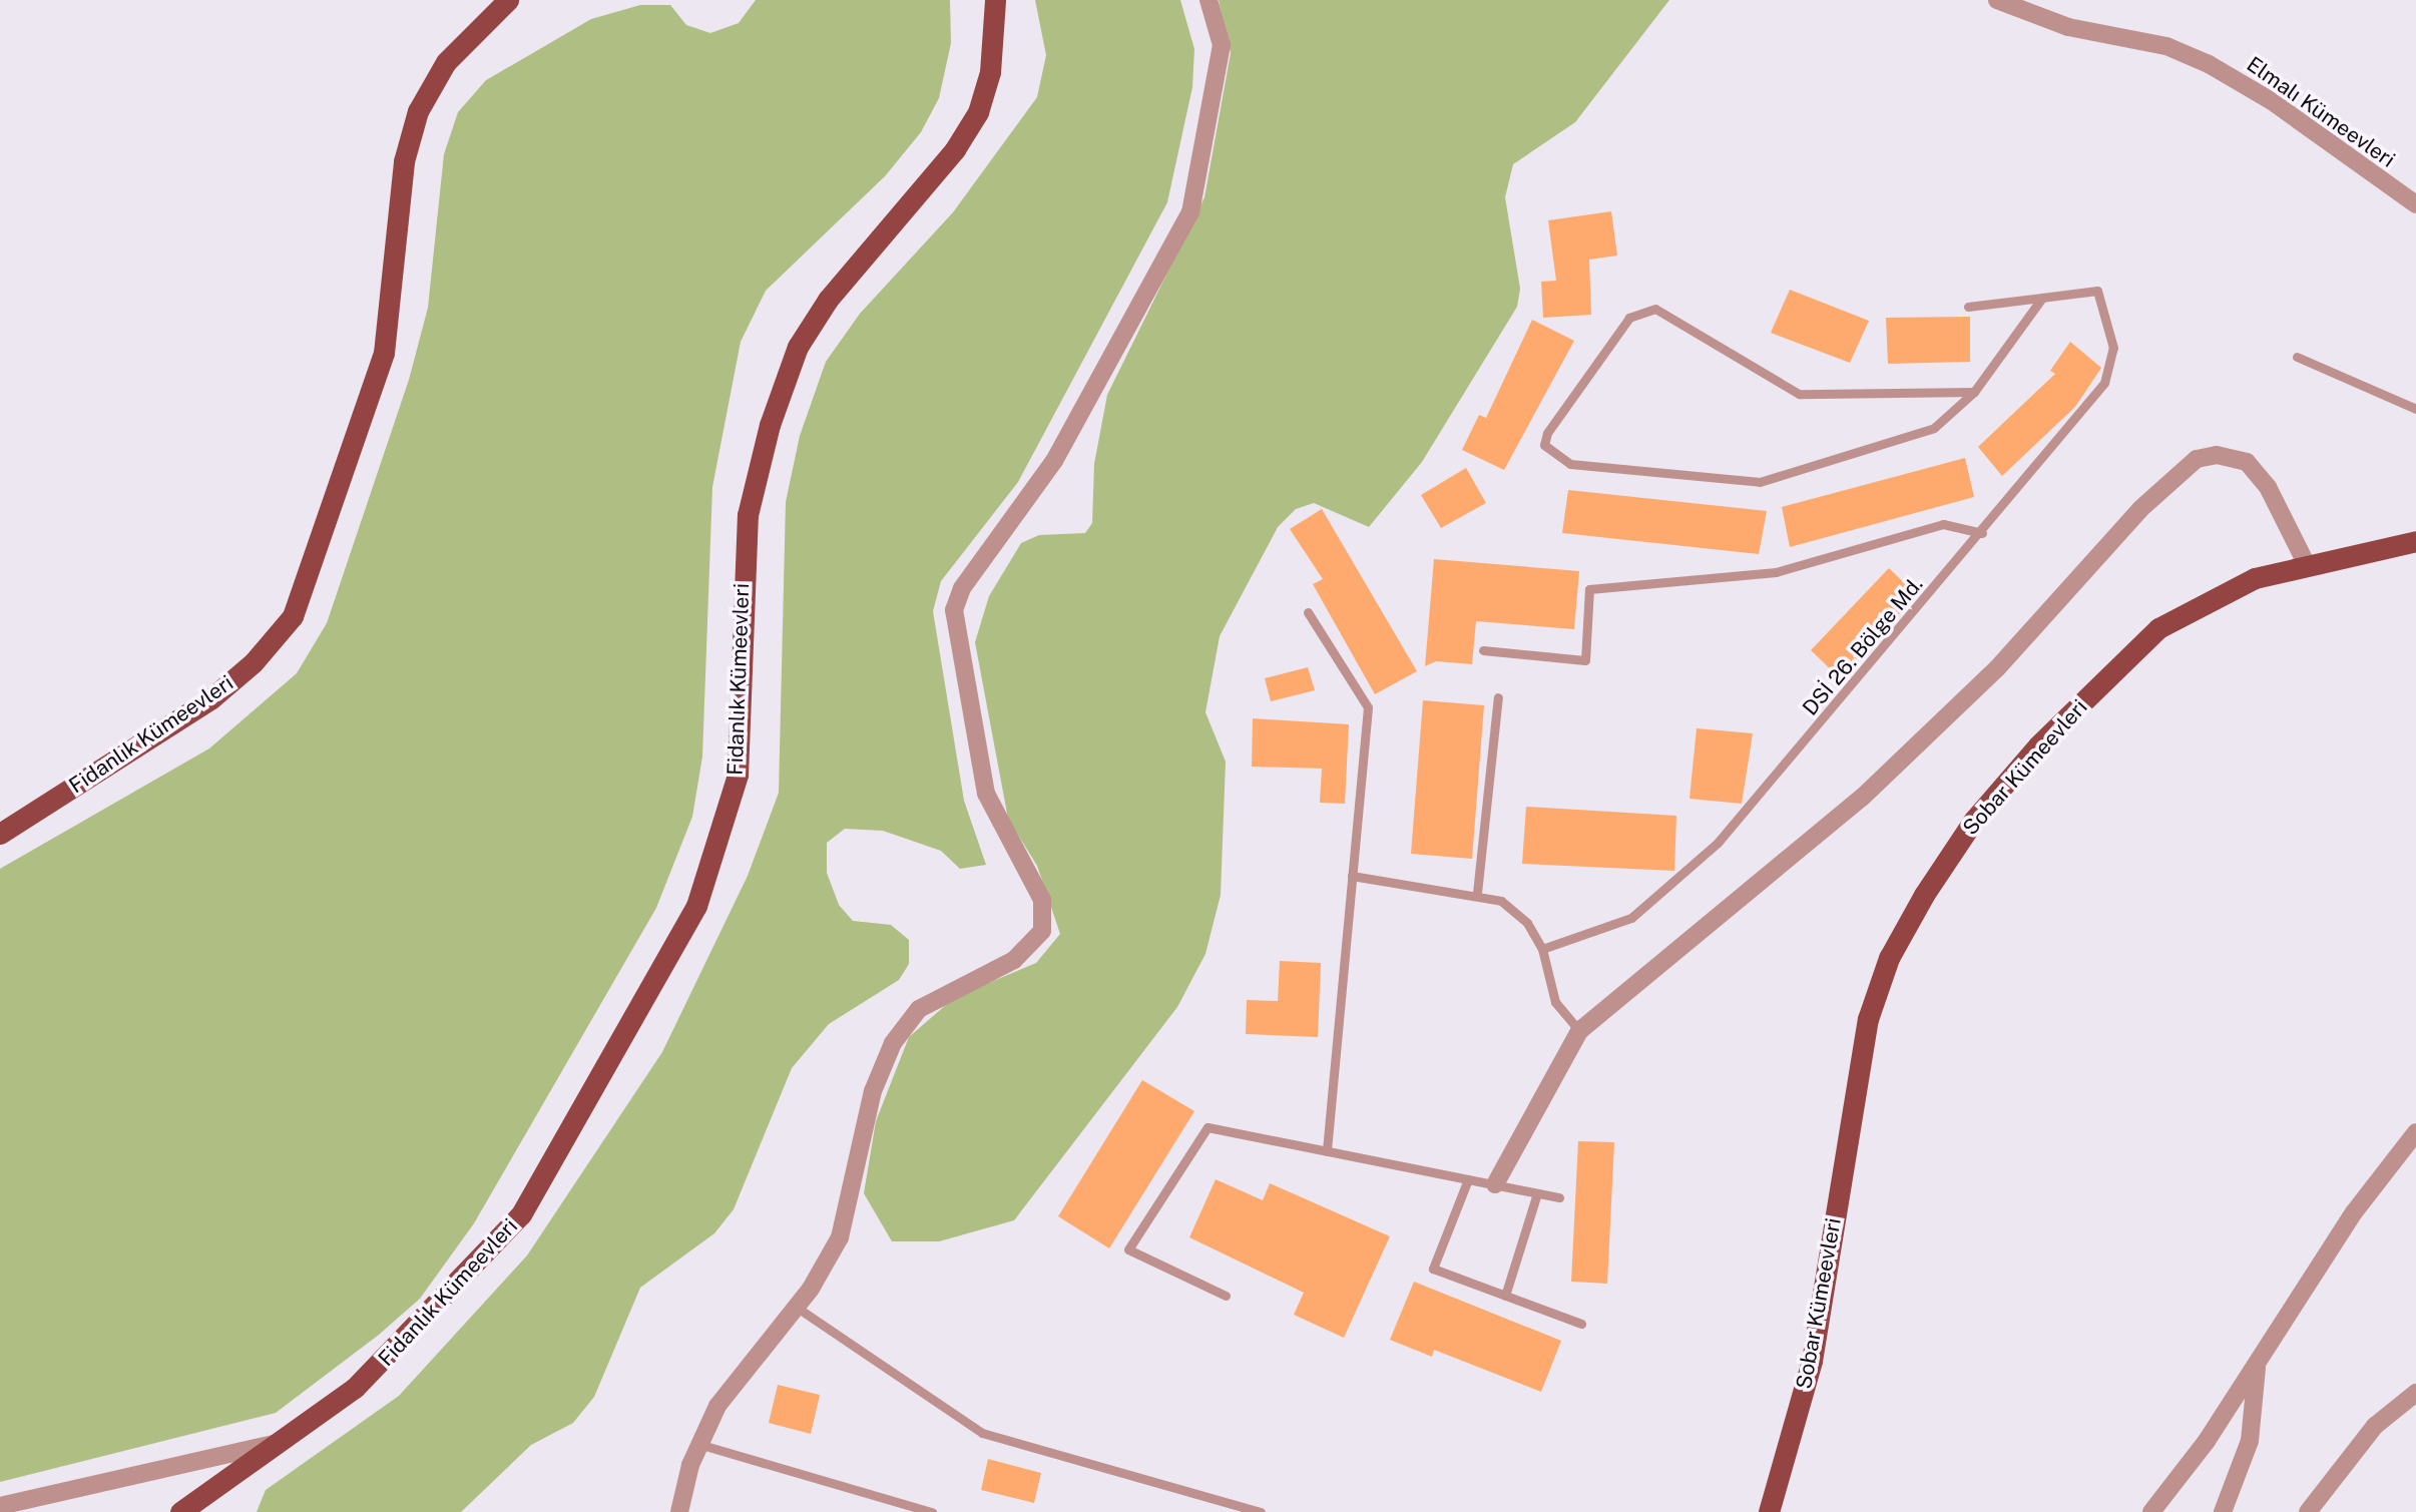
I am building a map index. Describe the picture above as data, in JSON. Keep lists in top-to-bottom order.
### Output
{
  "streets": {
    "main road": ["Fidanlık Kümeevleri", "Sobar Kümeevleri"],
    "street": ["Elmalı Kümeevleri"],
    "lane": ["DSİ 26. Bölge Md."]
  }
}
